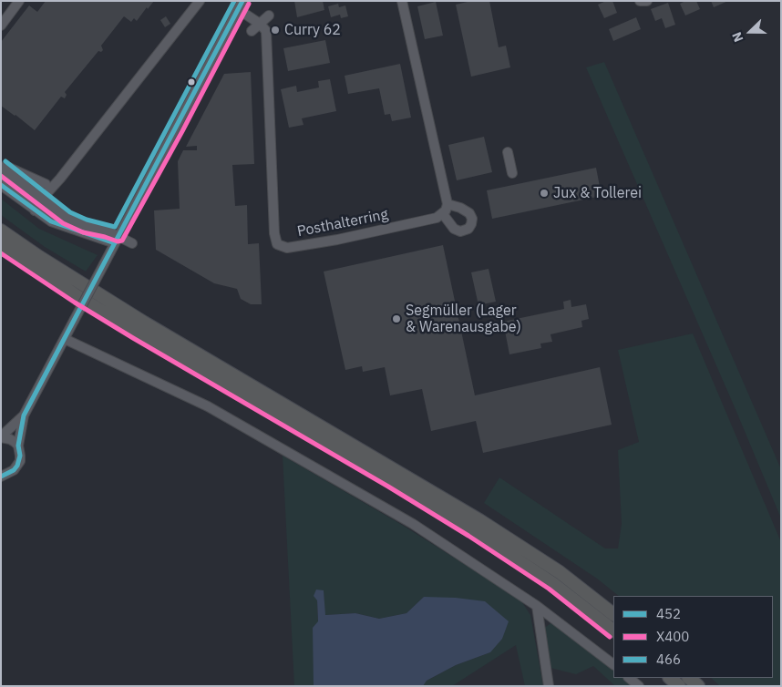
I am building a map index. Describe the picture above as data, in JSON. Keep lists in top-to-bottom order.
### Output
{
  "streets": {
    "street": ["Posthalterring"]
  },
  "places": ["Curry 62", "Jux & Tollerei", "Segmüller (Lager & Warenausgabe)"],
  "lines": ["transit line 452", "transit line 466", "transit line X400"],
  "legend": ["452", "X400", "466"],
  "north": "left"
}
